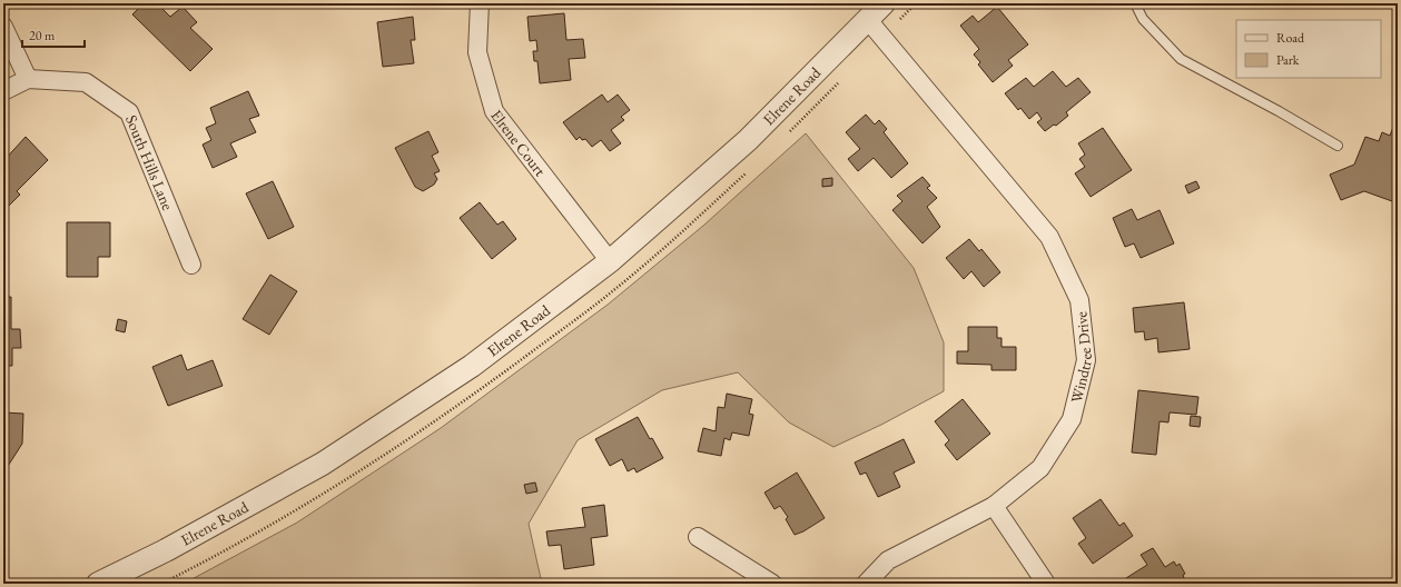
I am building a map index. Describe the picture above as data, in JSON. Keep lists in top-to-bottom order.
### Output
{
  "streets": {
    "street": [
      "Elrene Road",
      "Elrene Court",
      "South Hills Lane",
      "Windtree Drive"
    ]
  },
  "crossings": [
    ["Elrene Road", "Elrene Court"],
    ["Elrene Road", "Windtree Drive"]
  ],
  "legend": ["Road", "Park"],
  "scale_bar": "20 m"
}
